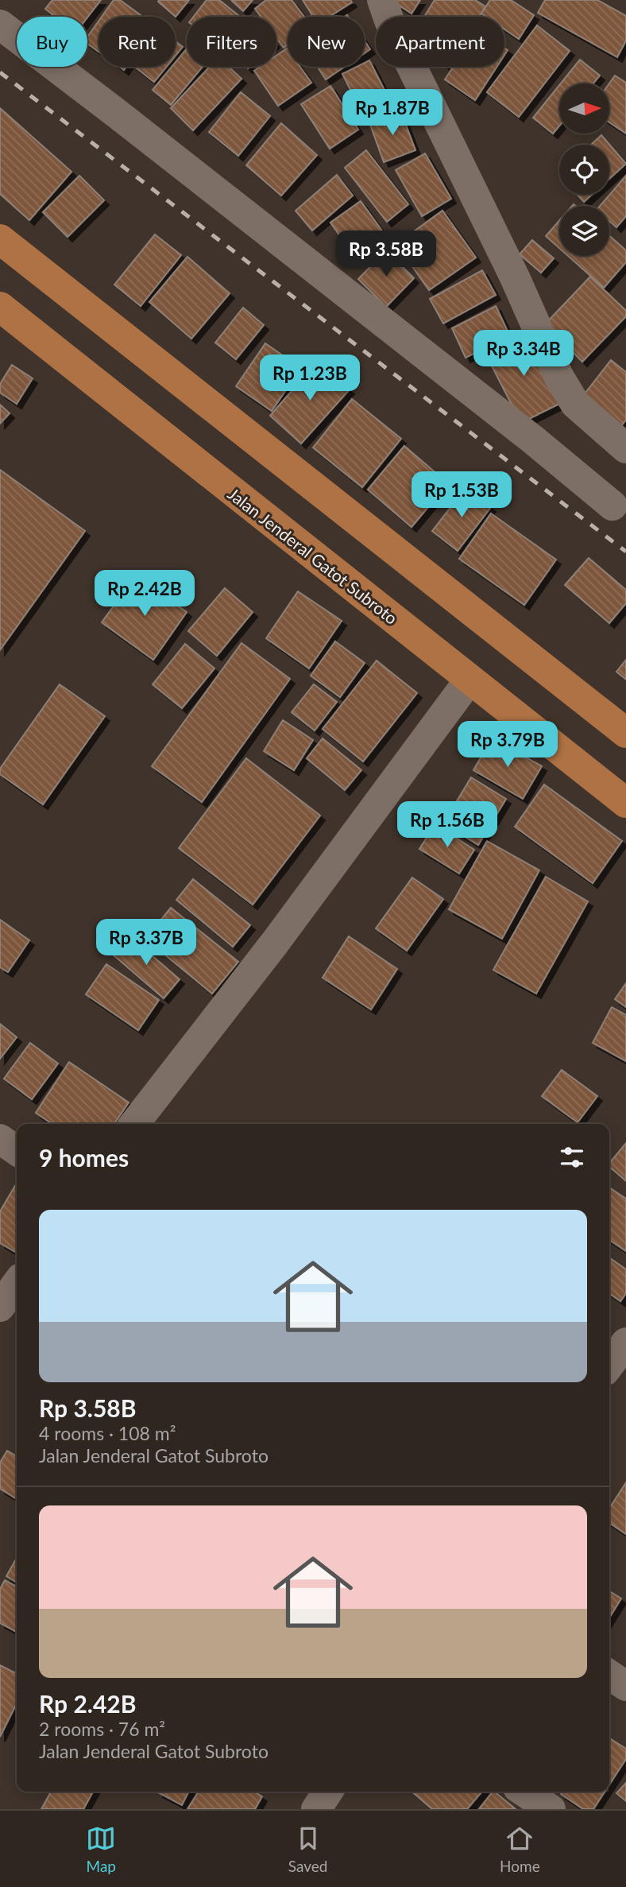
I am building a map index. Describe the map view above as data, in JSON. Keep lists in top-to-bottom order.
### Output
{
  "streets": {
    "main road": ["Jalan Jenderal Gatot Subroto"]
  },
  "north": "right",
  "page": {
    "chip": [
      "Buy",
      "Rent",
      "Filters",
      "New",
      "Apartment"
    ],
    "price": [
      "Rp 1.87B",
      "Rp 3.58B",
      "Rp 3.34B",
      "Rp 1.23B",
      "Rp 1.53B",
      "Rp 2.42B",
      "Rp 3.79B",
      "Rp 1.56B",
      "Rp 3.37B"
    ],
    "heading": "9 homes",
    "list": [
      {
        "name": "Rp 3.58B",
        "note": "4 rooms · 108 m² · Jalan Jenderal Gatot Subroto"
      },
      {
        "name": "Rp 2.42B",
        "note": "2 rooms · 76 m² · Jalan Jenderal Gatot Subroto"
      }
    ],
    "tabs": ["Map", "Saved", "Home"]
  }
}
